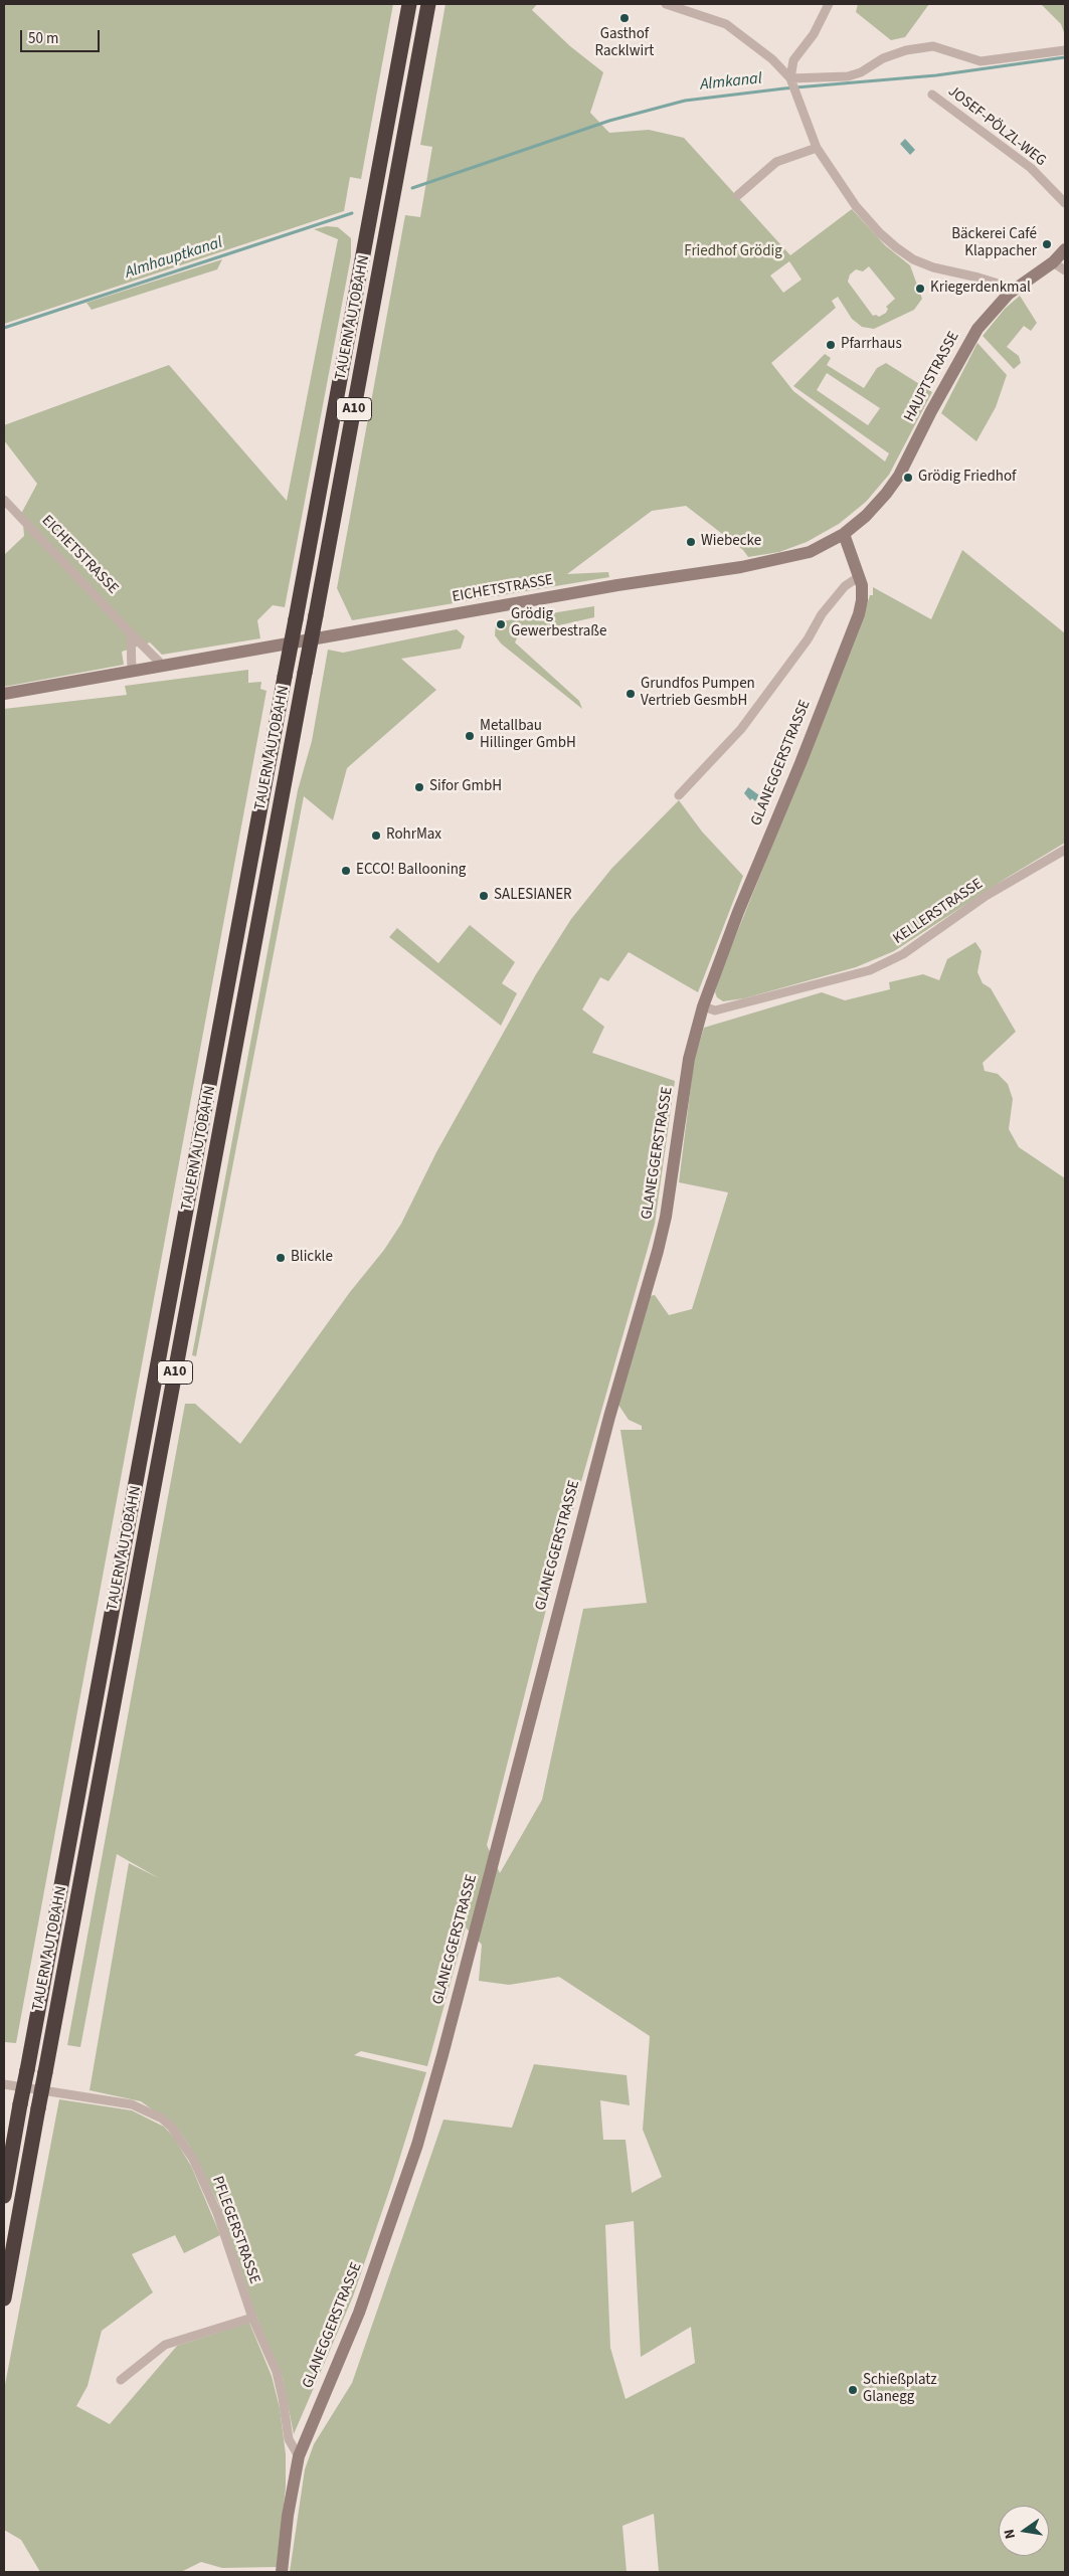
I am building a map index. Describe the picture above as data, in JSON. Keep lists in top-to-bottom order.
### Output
{
  "streets": {
    "highway": ["TAUERN AUTOBAHN", "A10"],
    "street": [
      "JOSEF-PÖLZL-WEG",
      "HAUPTSTRASSE",
      "EICHETSTRASSE",
      "GLANEGGERSTRASSE",
      "KELLERSTRASSE",
      "PFLEGERSTRASSE"
    ]
  },
  "crossings": [
    ["HAUPTSTRASSE", "EICHETSTRASSE"],
    ["HAUPTSTRASSE", "GLANEGGERSTRASSE"],
    ["EICHETSTRASSE", "GLANEGGERSTRASSE"],
    ["GLANEGGERSTRASSE", "KELLERSTRASSE"],
    ["GLANEGGERSTRASSE", "PFLEGERSTRASSE"]
  ],
  "water": ["Almkanal", "Almhauptkanal"],
  "parks": ["Friedhof Grödig"],
  "places": [
    "Gasthof Racklwirt",
    "Bäckerei Café Klappacher",
    "Kriegerdenkmal",
    "Pfarrhaus",
    "Grödig Friedhof",
    "Wiebecke",
    "Grödig Gewerbestraße",
    "Grundfos Pumpen Vertrieb GesmbH",
    "Metallbau Hillinger GmbH",
    "Sifor GmbH",
    "RohrMax",
    "ECCO! Ballooning",
    "SALESIANER",
    "Blickle",
    "Schießplatz Glanegg"
  ],
  "scale_bar": "50 m",
  "north": "left"
}
